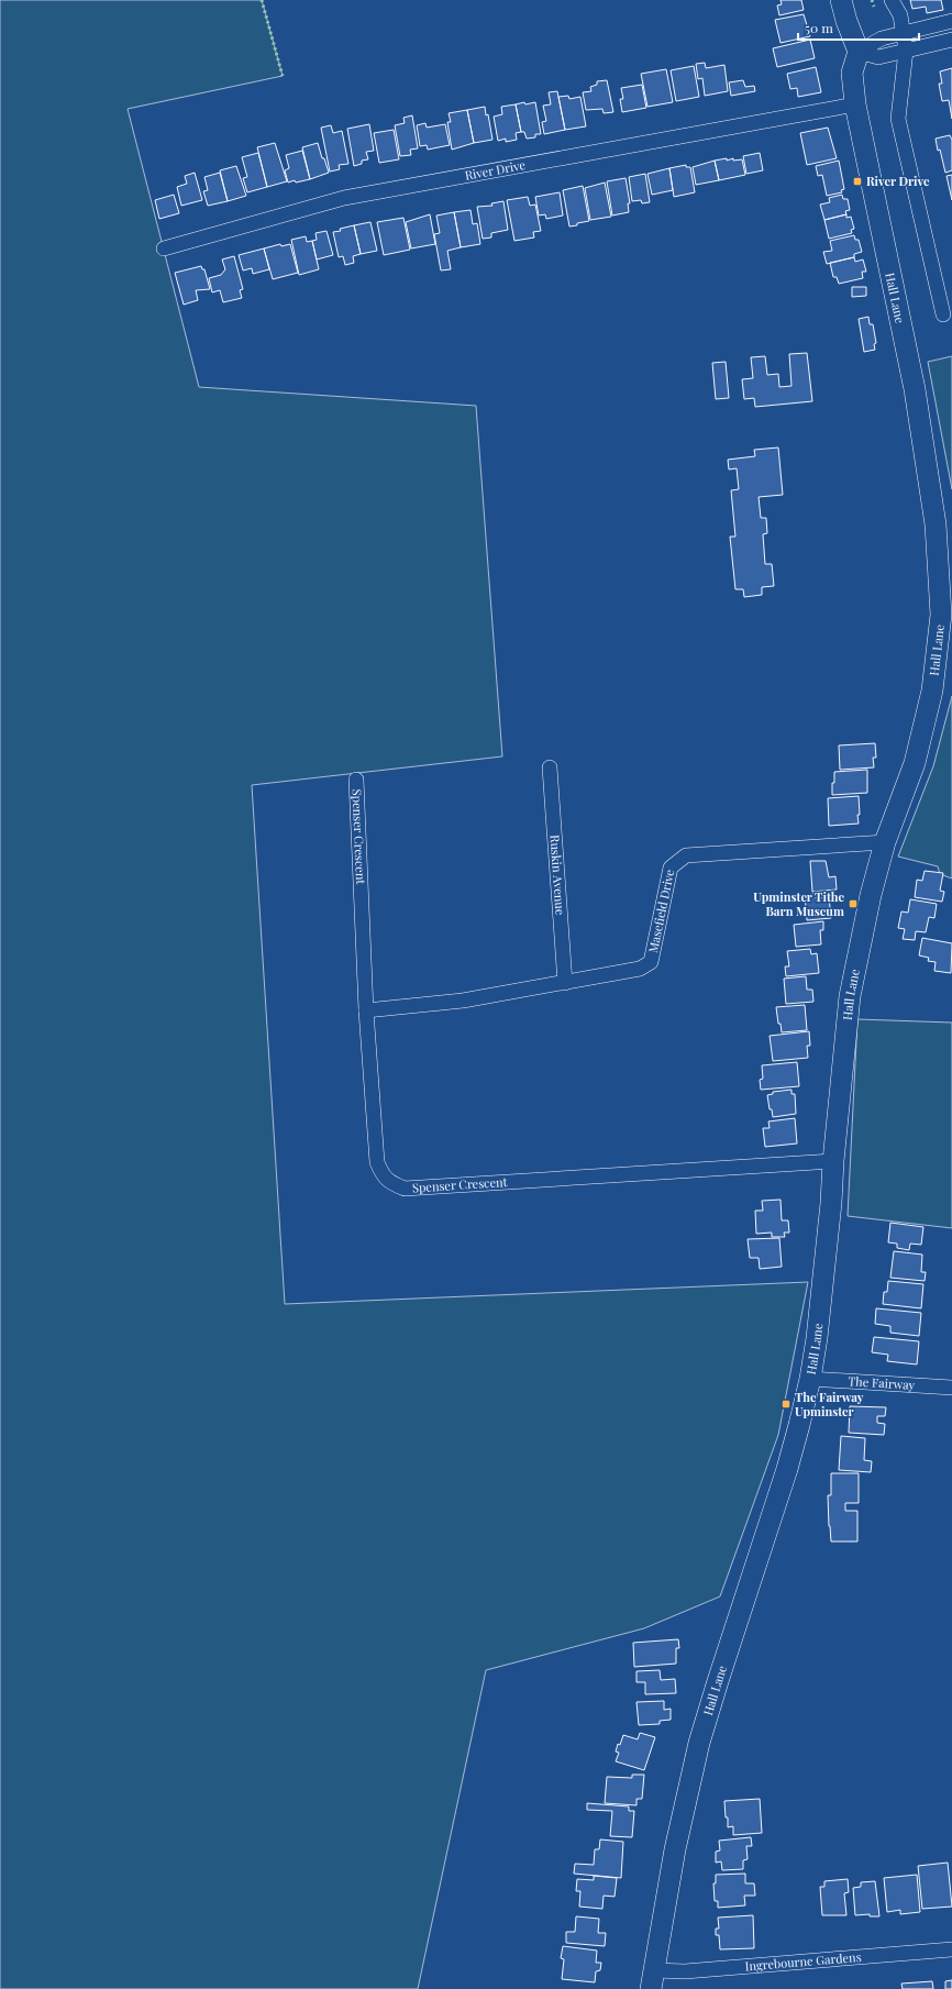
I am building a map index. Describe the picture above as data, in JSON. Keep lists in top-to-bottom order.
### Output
{
  "streets": {
    "street": [
      "River Drive",
      "Hall Lane",
      "Spenser Crescent",
      "Ruskin Avenue",
      "Masefield Drive",
      "The Fairway",
      "Ingrebourne Gardens"
    ]
  },
  "crossings": [
    ["River Drive", "Hall Lane"],
    ["Hall Lane", "Spenser Crescent"],
    ["Hall Lane", "Masefield Drive"],
    ["Hall Lane", "The Fairway"],
    ["Hall Lane", "Ingrebourne Gardens"],
    ["Spenser Crescent", "Masefield Drive"],
    ["Ruskin Avenue", "Masefield Drive"]
  ],
  "places": {
    "transit": ["River Drive", "Upminster Tithe Barn Museum", "The Fairway Upminster"]
  },
  "scale_bar": "50 m"
}
